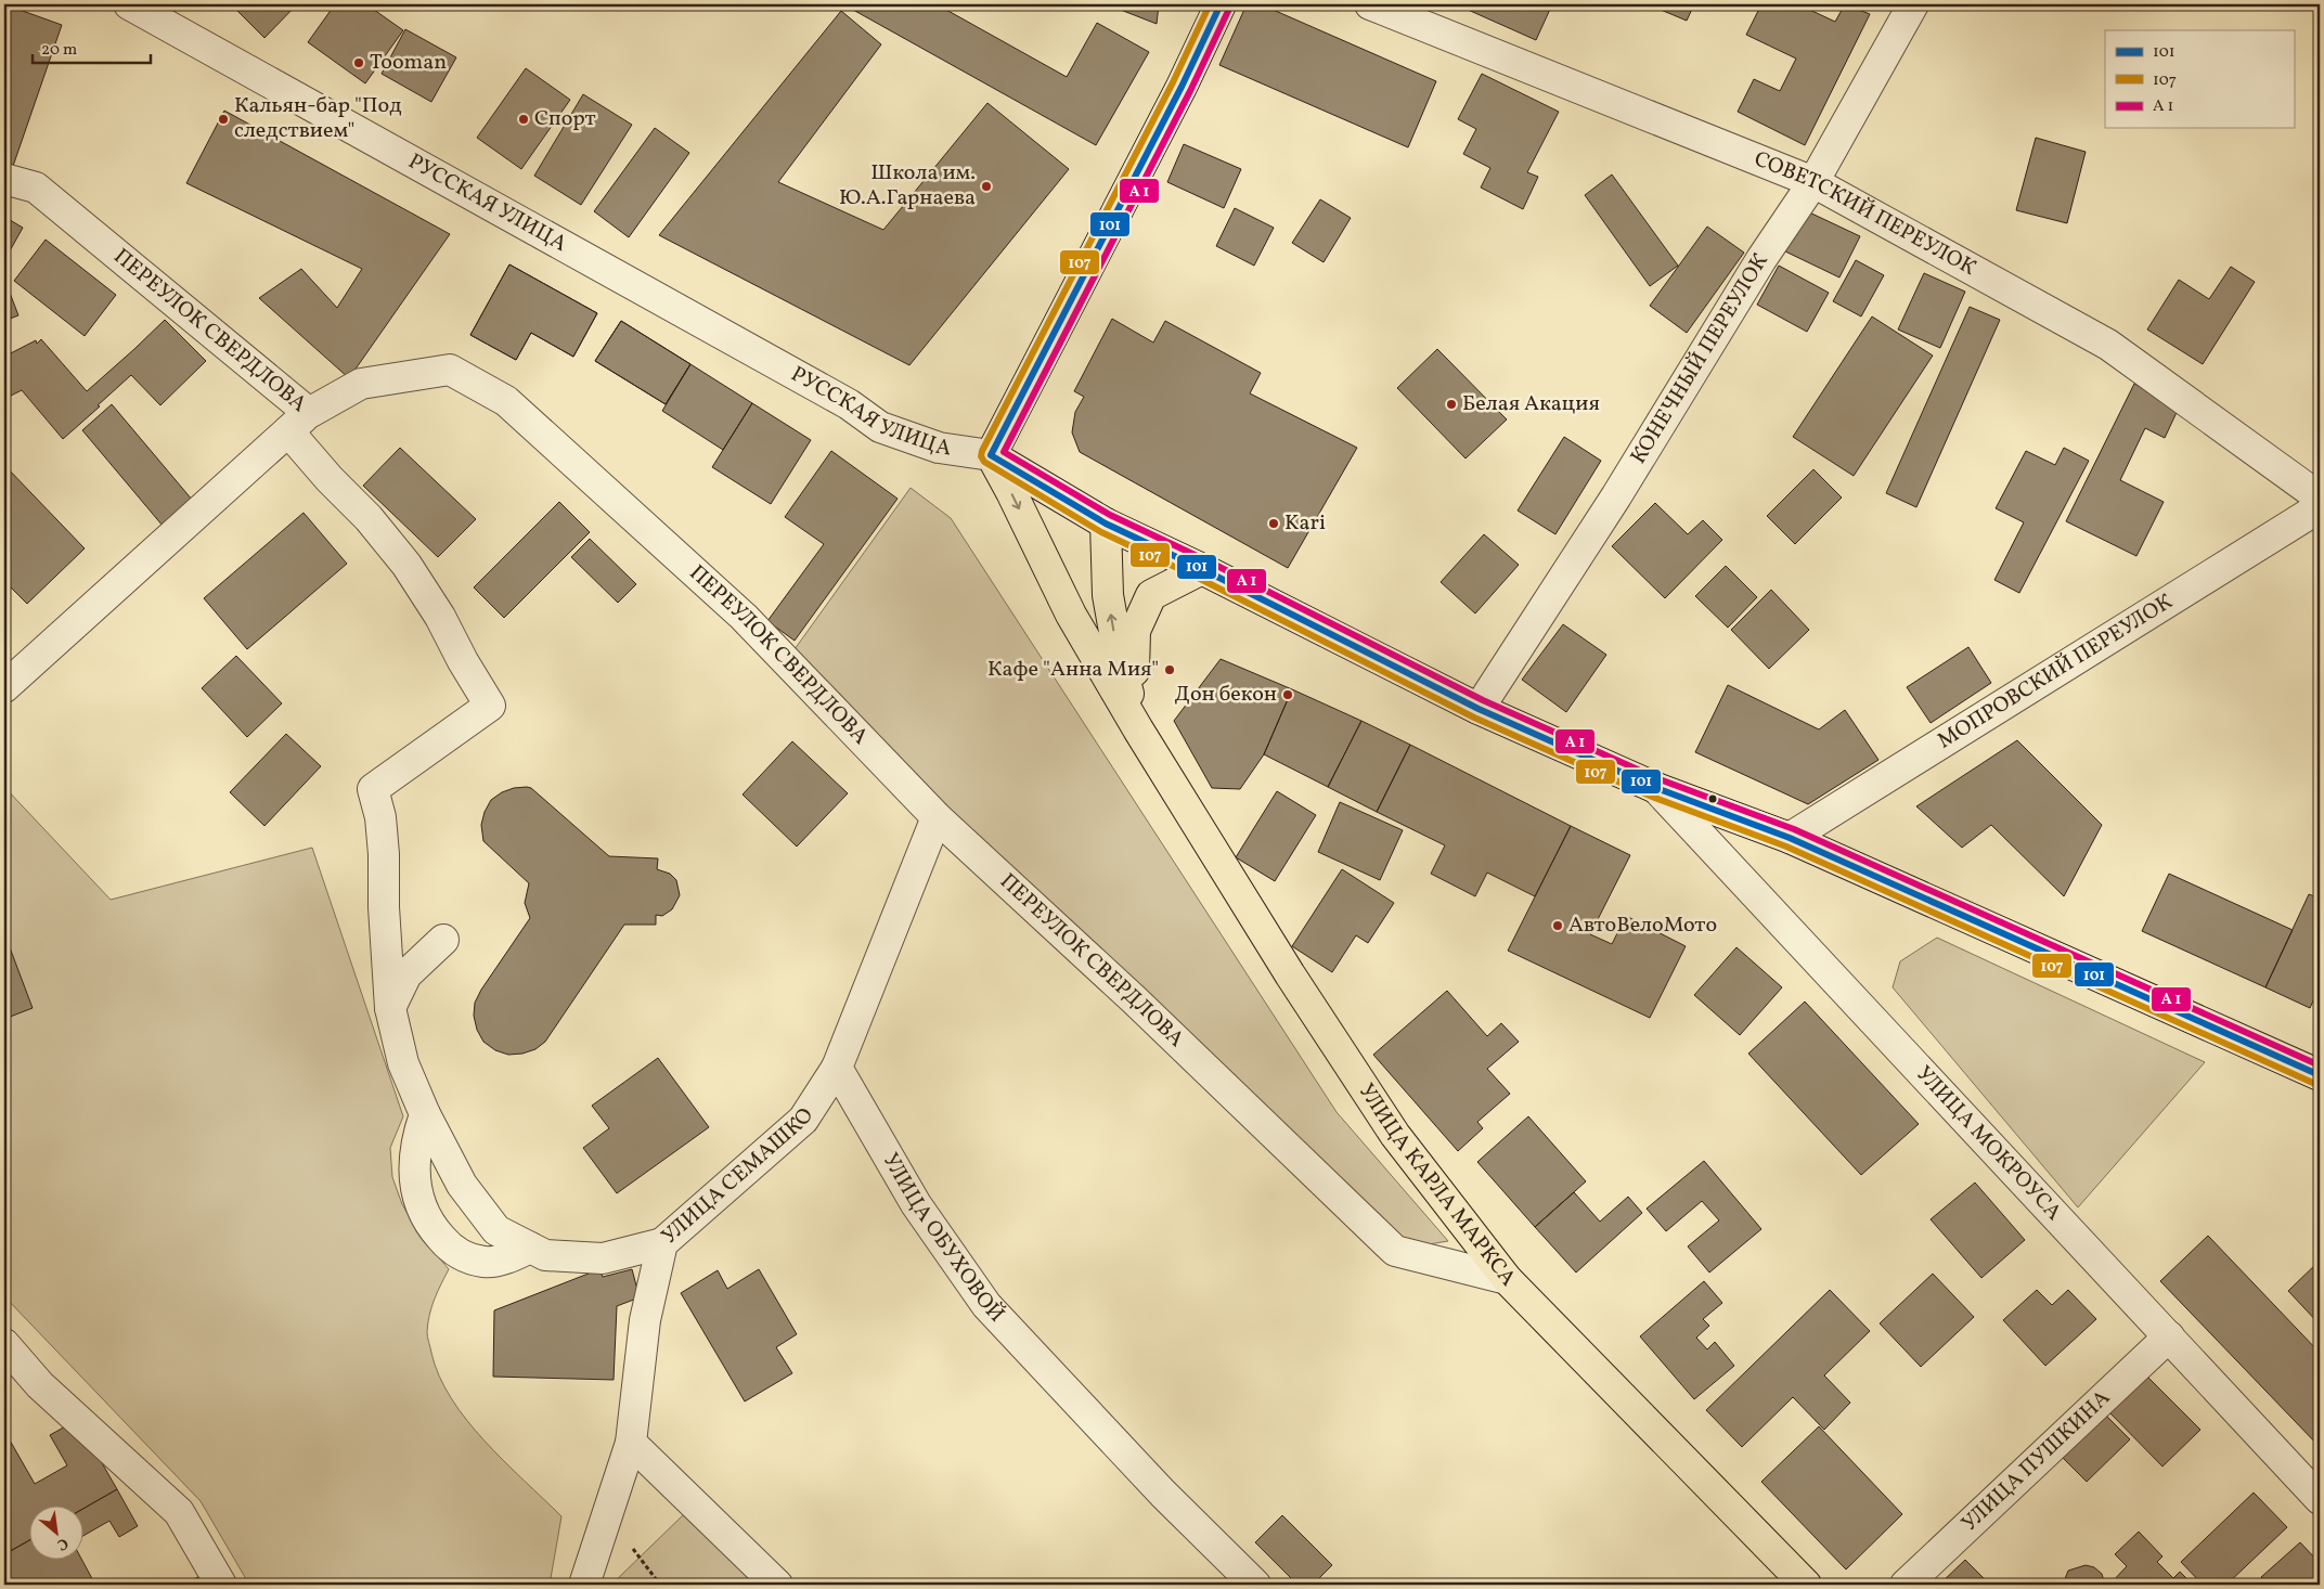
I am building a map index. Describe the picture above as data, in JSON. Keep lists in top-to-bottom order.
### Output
{
  "streets": {
    "main road": ["РУССКАЯ УЛИЦА", "УЛИЦА КАРЛА МАРКСА"],
    "street": [
      "СОВЕТСКИЙ ПЕРЕУЛОК",
      "ПЕРЕУЛОК СВЕРДЛОВА",
      "КОНЕЧНЫЙ ПЕРЕУЛОК",
      "МОПРОВСКИЙ ПЕРЕУЛОК",
      "УЛИЦА МОКРОУСА",
      "УЛИЦА СЕМАШКО",
      "УЛИЦА ОБУХОВОЙ",
      "УЛИЦА ПУШКИНА"
    ]
  },
  "crossings": [
    ["РУССКАЯ УЛИЦА", "КОНЕЧНЫЙ ПЕРЕУЛОК"],
    ["РУССКАЯ УЛИЦА", "МОПРОВСКИЙ ПЕРЕУЛОК"],
    ["РУССКАЯ УЛИЦА", "УЛИЦА МОКРОУСА"],
    ["РУССКАЯ УЛИЦА", "УЛИЦА КАРЛА МАРКСА"],
    ["СОВЕТСКИЙ ПЕРЕУЛОК", "КОНЕЧНЫЙ ПЕРЕУЛОК"],
    ["ПЕРЕУЛОК СВЕРДЛОВА", "УЛИЦА КАРЛА МАРКСА"],
    ["УЛИЦА МОКРОУСА", "УЛИЦА ПУШКИНА"],
    ["УЛИЦА СЕМАШКО", "УЛИЦА ОБУХОВОЙ"]
  ],
  "places": [
    "Tooman",
    "Кальян-бар \"Под следствием\"",
    "Спорт",
    "Школа им. Ю.А.Гарнаева",
    "Белая Акация",
    "Kari",
    "Кафе \"Анна Мия\"",
    "Дон бекон",
    "АвтоВелоМото"
  ],
  "lines": ["transit line 101", "transit line 107"],
  "legend": ["101", "107", "A 1"],
  "scale_bar": "20 m",
  "north": "bottom right"
}
